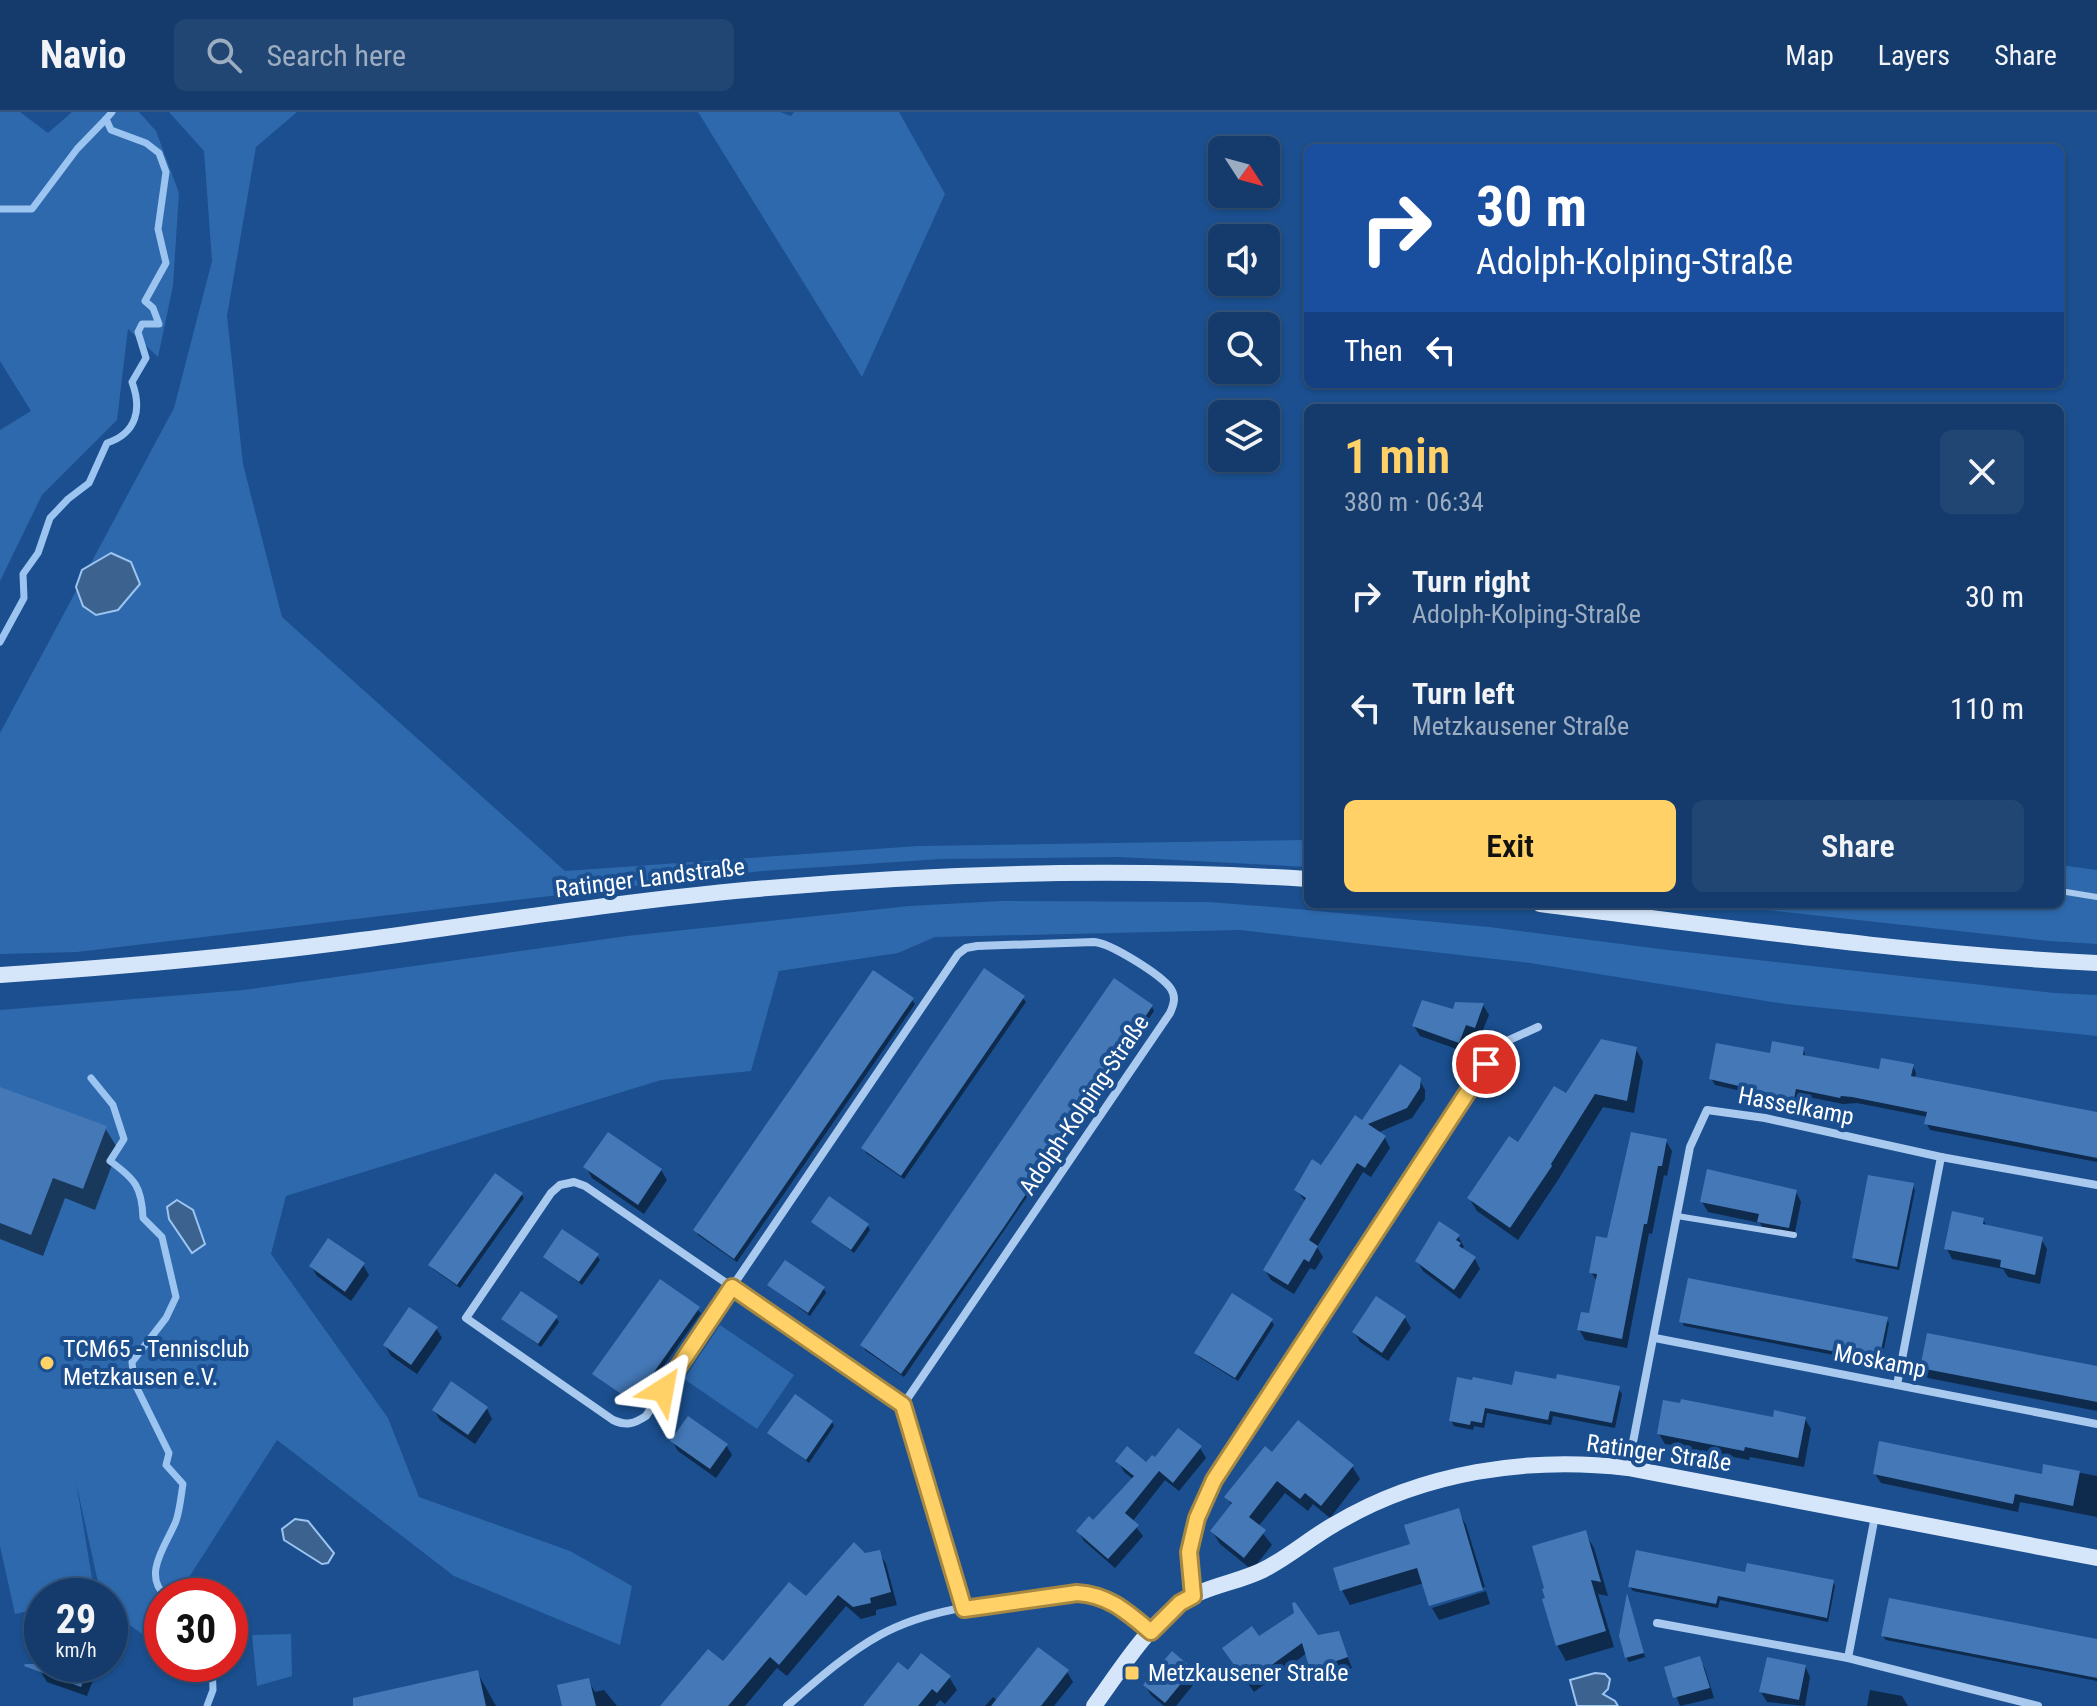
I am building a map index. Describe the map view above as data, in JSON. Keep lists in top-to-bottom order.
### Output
{
  "streets": {
    "main road": ["Ratinger Landstraße", "Ratinger Straße"],
    "street": ["Adolph-Kolping-Straße", "Hasselkamp", "Moskamp"]
  },
  "crossings": [
    ["Hasselkamp", "Moskamp"],
    ["Hasselkamp", "Ratinger Straße"]
  ],
  "places": {
    "other": ["TCM65 - Tennisclub Metzkausen e.V."],
    "transit": ["Metzkausener Straße"]
  },
  "north": "bottom right",
  "page": {
    "header": "Navio",
    "search": "Search here",
    "nav": ["Map", "Layers", "Share"],
    "turn": ["30 m", "Adolph-Kolping-Straße"],
    "then": "Then",
    "heading": ["1 min", "380 m · 06:34"],
    "list": [
      {
        "name": "Turn right",
        "note": "Adolph-Kolping-Straße",
        "value": "30 m"
      },
      {
        "name": "Turn left",
        "note": "Metzkausener Straße",
        "value": "110 m"
      }
    ],
    "buttons": ["Exit", "Share"],
    "speed": "29 km/h",
    "limit": "30"
  }
}
